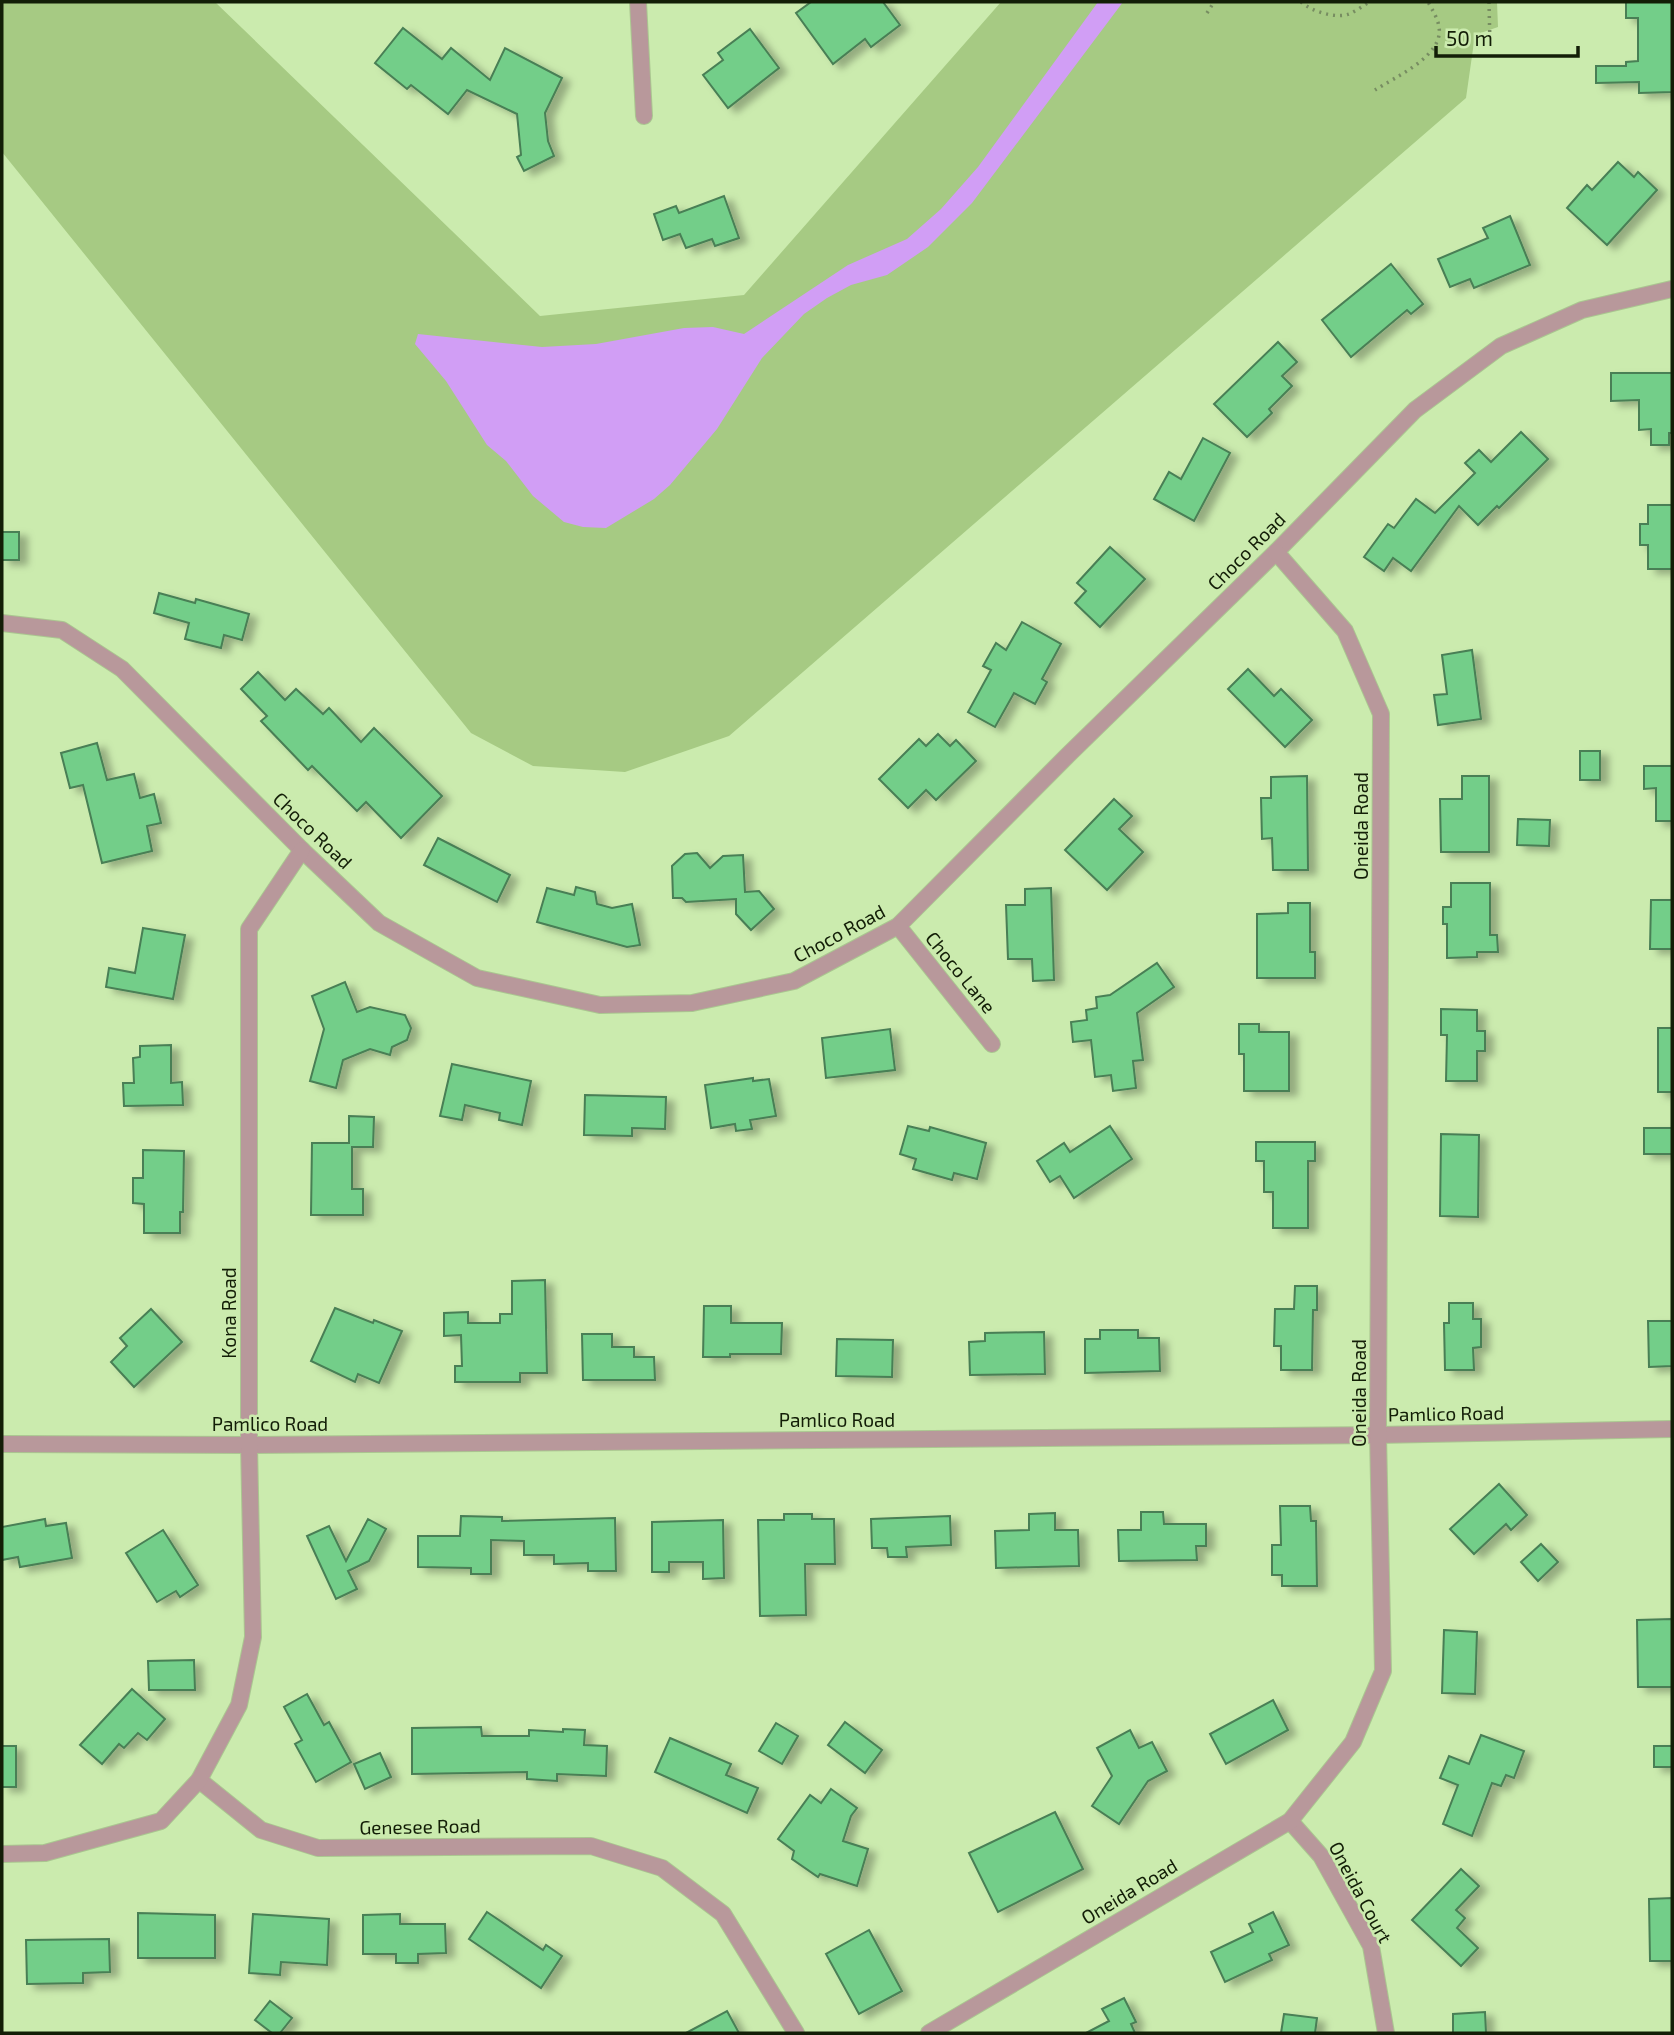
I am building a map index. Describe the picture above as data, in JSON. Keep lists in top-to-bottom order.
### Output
{
  "streets": {
    "street": [
      "Choco Road",
      "Oneida Road",
      "Choco Lane",
      "Kona Road",
      "Pamlico Road",
      "Genesee Road",
      "Oneida Court"
    ]
  },
  "crossings": [
    ["Choco Road", "Oneida Road"],
    ["Choco Road", "Choco Lane"],
    ["Choco Road", "Kona Road"],
    ["Oneida Road", "Pamlico Road"],
    ["Oneida Road", "Oneida Court"],
    ["Kona Road", "Pamlico Road"],
    ["Kona Road", "Genesee Road"]
  ],
  "scale_bar": "50 m"
}
